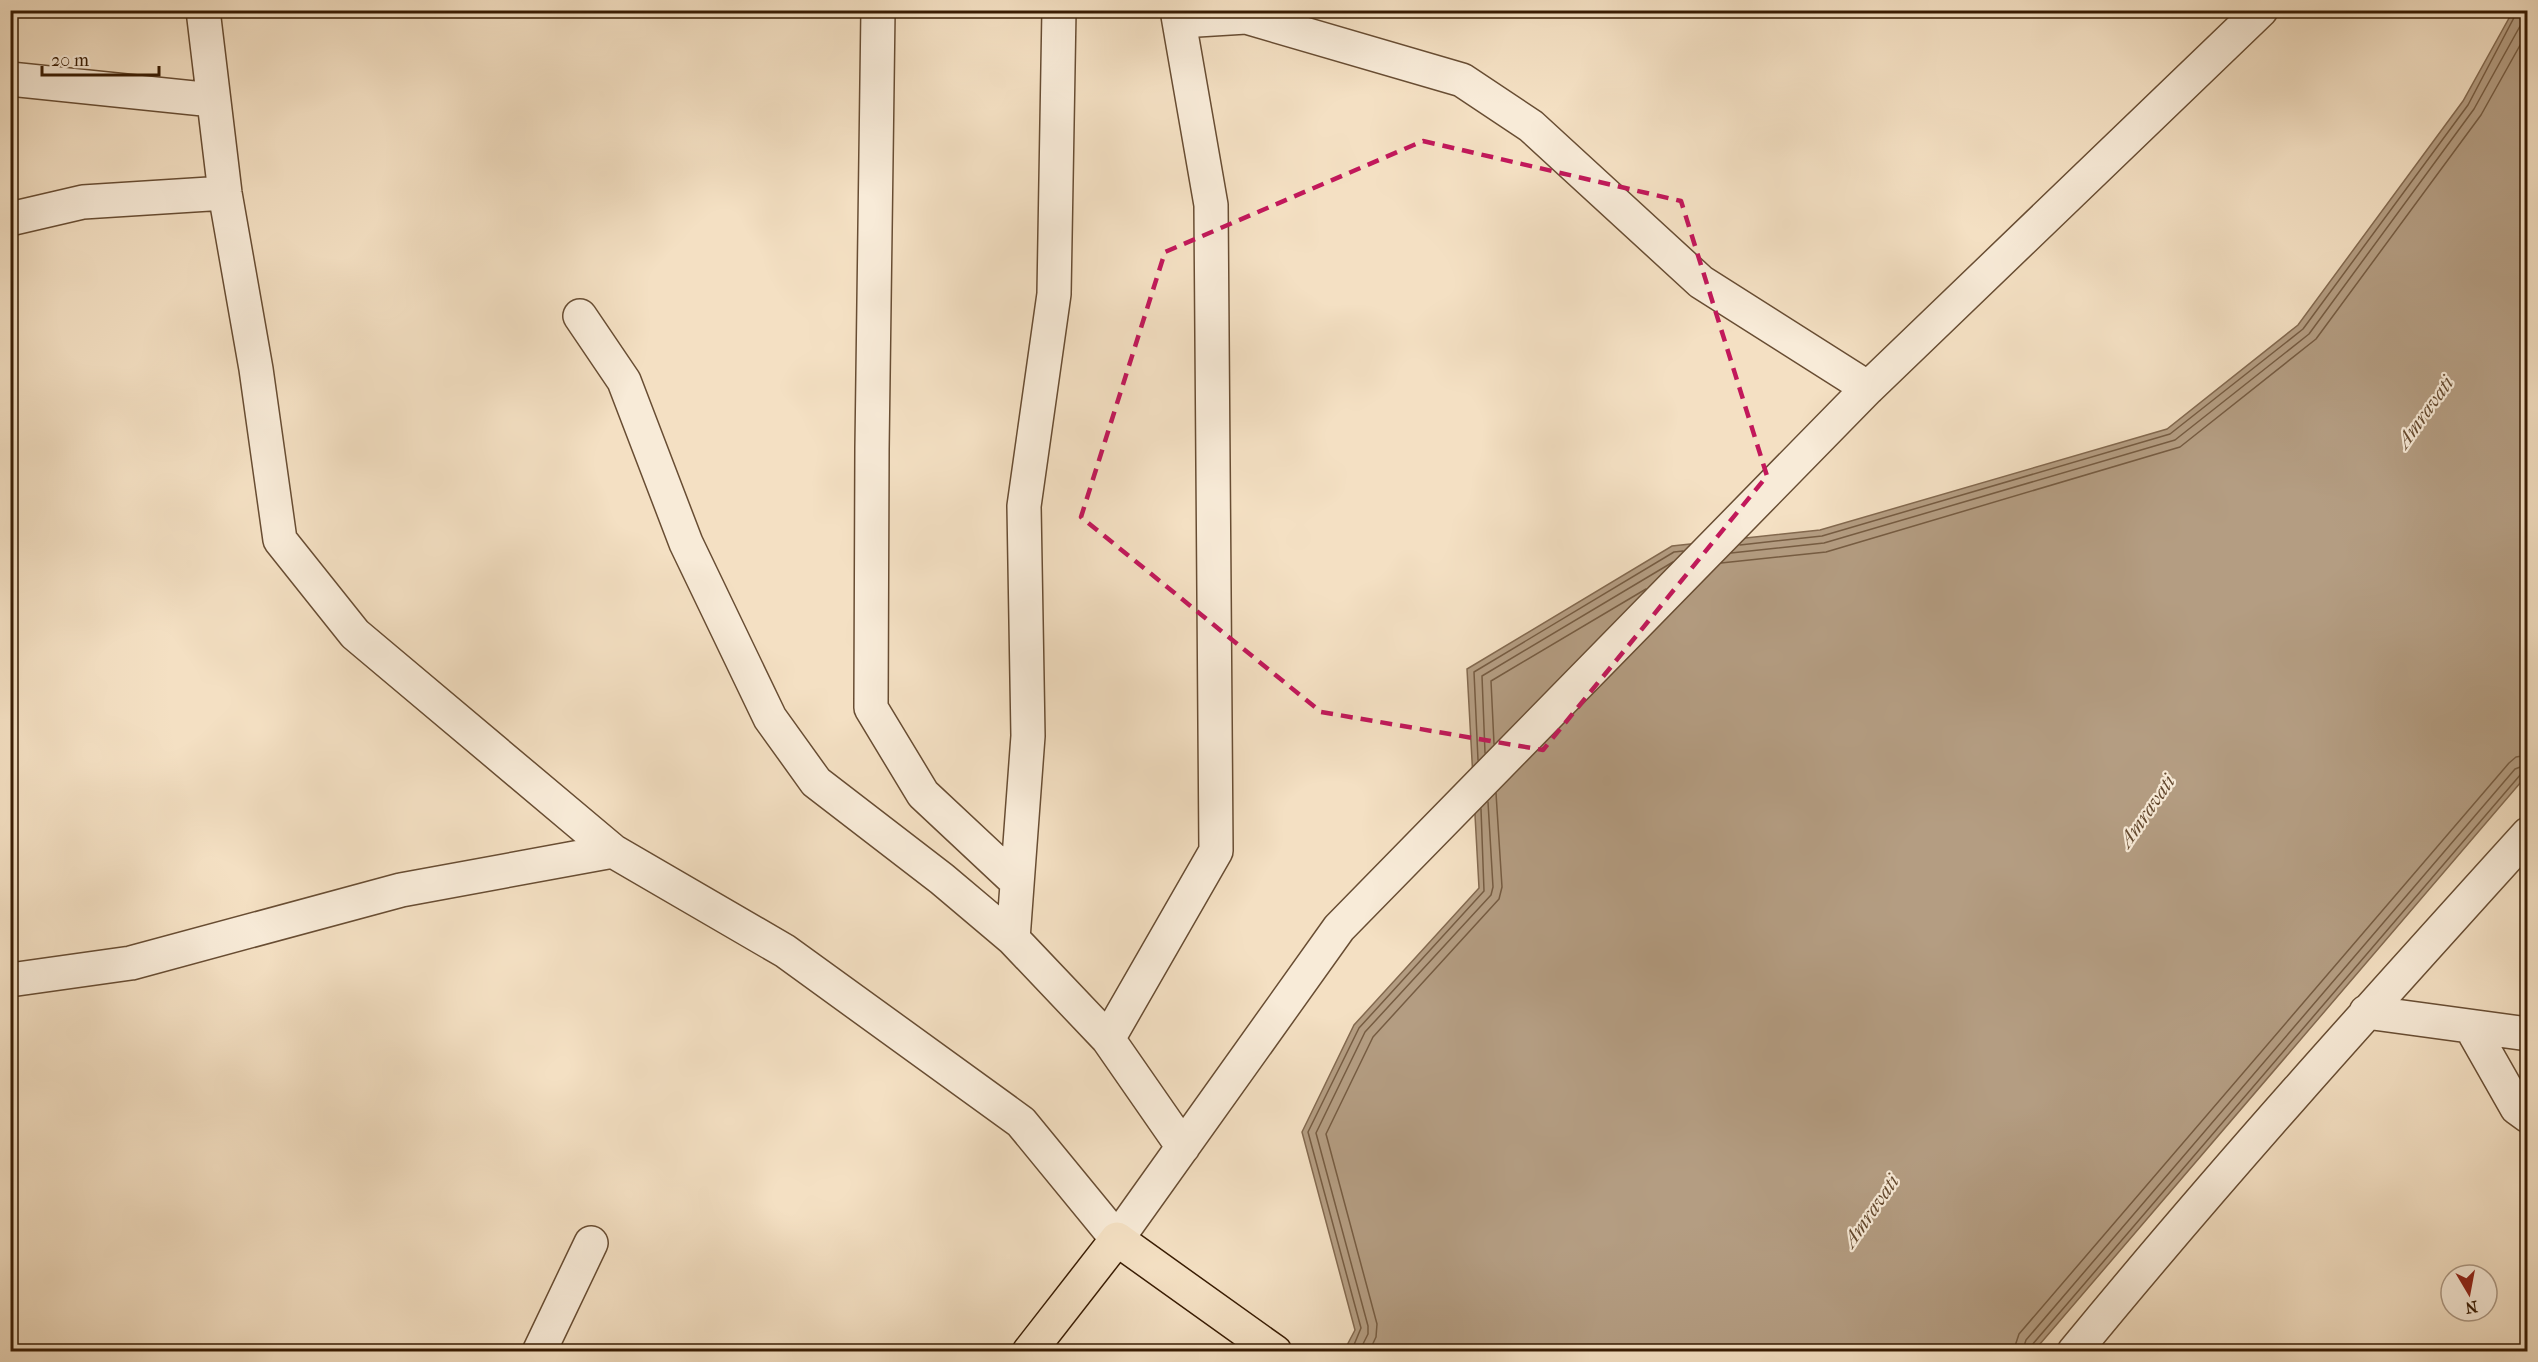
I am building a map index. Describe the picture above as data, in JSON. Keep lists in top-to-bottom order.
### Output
{
  "water": ["Amravati"],
  "scale_bar": "20 m",
  "north": "bottom"
}
